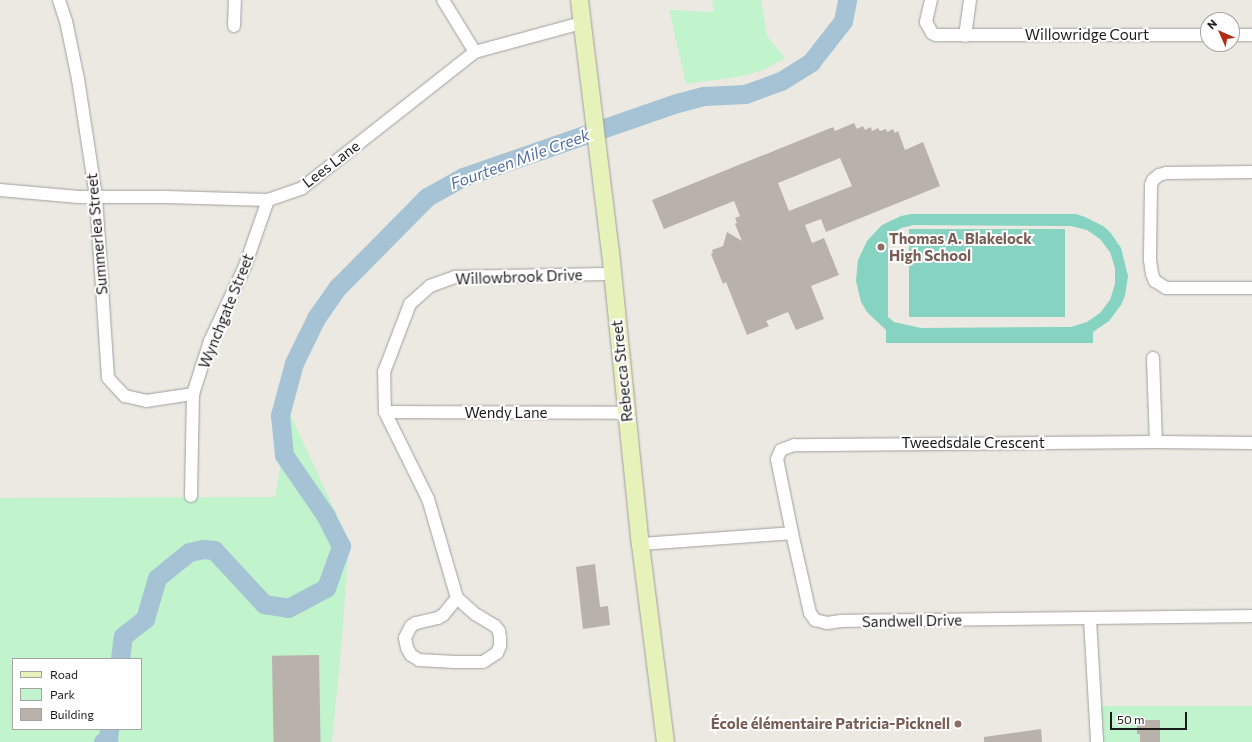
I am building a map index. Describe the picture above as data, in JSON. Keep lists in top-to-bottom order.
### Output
{
  "streets": {
    "main road": ["Rebecca Street"],
    "street": [
      "Willowridge Court",
      "Lees Lane",
      "Summerlea Street",
      "Willowbrook Drive",
      "Wynchgate Street",
      "Wendy Lane",
      "Tweedsdale Crescent",
      "Sandwell Drive"
    ]
  },
  "crossings": [
    ["Lees Lane", "Summerlea Street"],
    ["Lees Lane", "Wynchgate Street"],
    ["Lees Lane", "Rebecca Street"],
    ["Summerlea Street", "Wynchgate Street"],
    ["Willowbrook Drive", "Rebecca Street"],
    ["Willowbrook Drive", "Wendy Lane"],
    ["Rebecca Street", "Wendy Lane"],
    ["Tweedsdale Crescent", "Sandwell Drive"]
  ],
  "water": ["Fourteen Mile Creek"],
  "places": ["Thomas A. Blakelock High School", "École élémentaire Patricia-Picknell"],
  "legend": ["Road", "Park", "Building"],
  "scale_bar": "50 m",
  "north": "top left"
}
